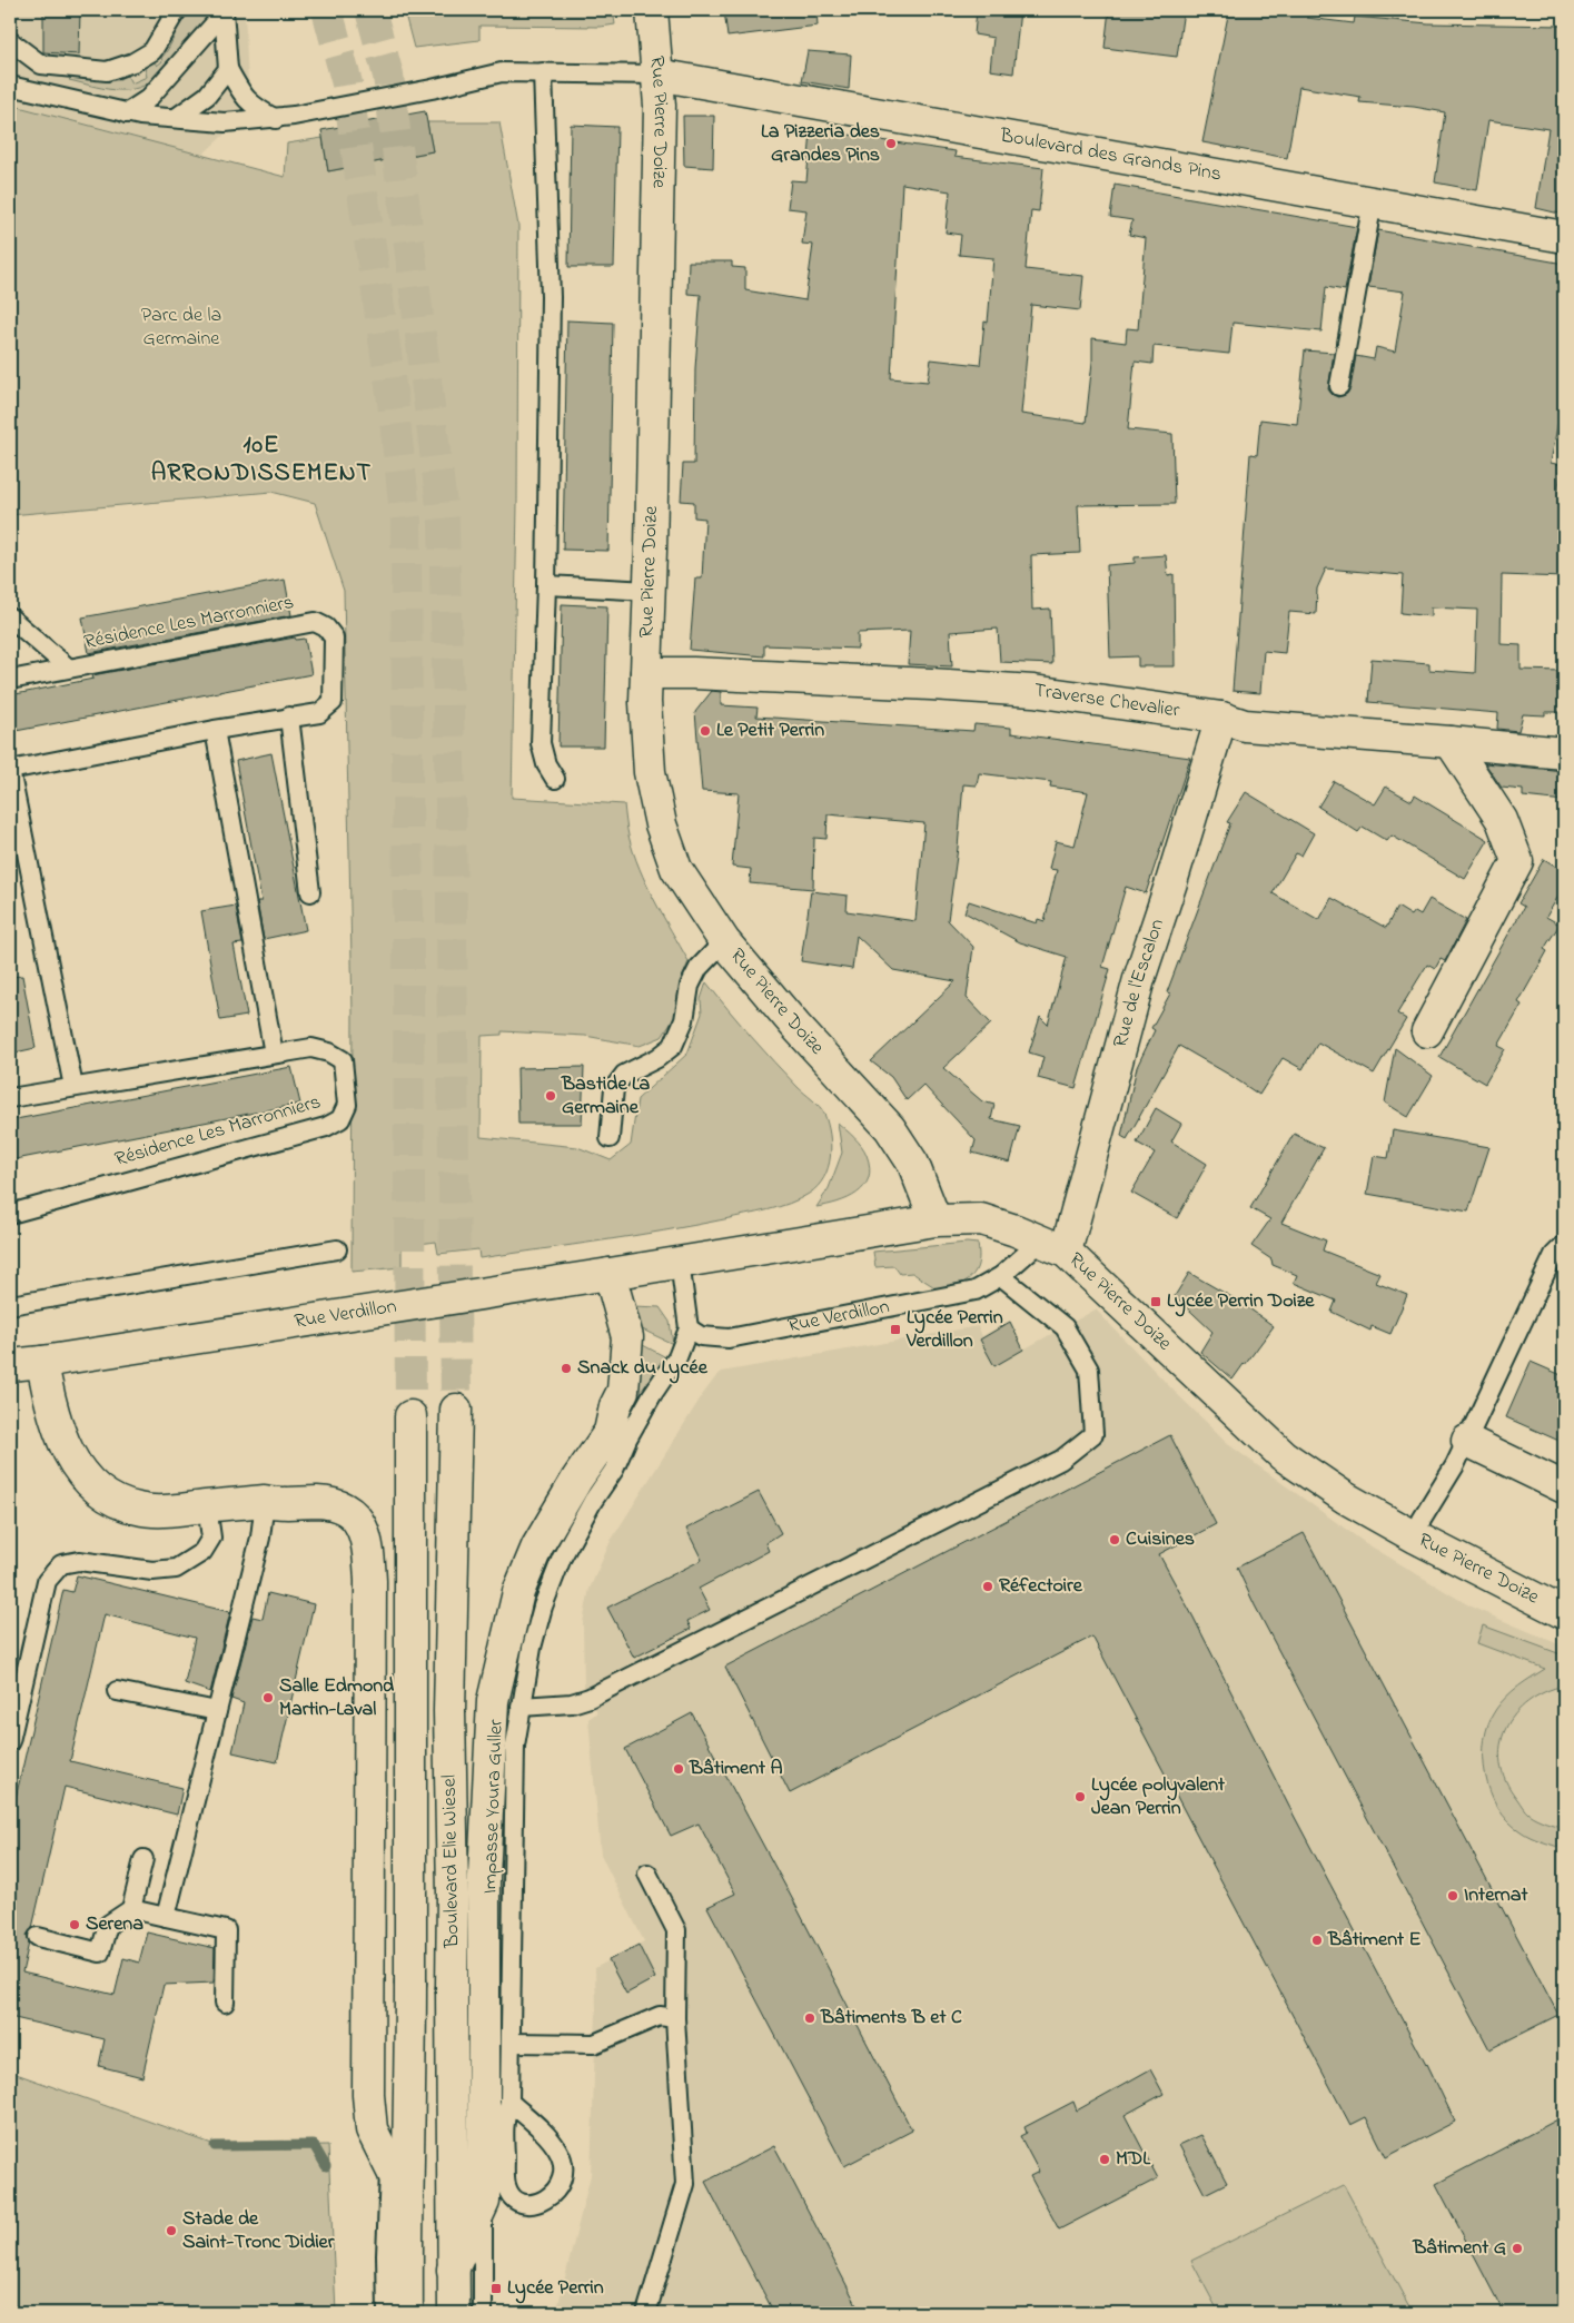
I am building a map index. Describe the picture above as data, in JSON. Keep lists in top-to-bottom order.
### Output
{
  "streets": {
    "main road": [
      "Rue Pierre Doize",
      "Boulevard des Grands Pins",
      "Traverse Chevalier",
      "Rue de l'Escalon",
      "Rue Verdillon",
      "Boulevard Elie Wiesel"
    ],
    "lane": ["Résidence Les Marronniers", "Impasse Youra Guller"]
  },
  "crossings": [
    ["Rue Pierre Doize", "Boulevard des Grands Pins"],
    ["Rue Pierre Doize", "Traverse Chevalier"],
    ["Rue Pierre Doize", "Rue de l'Escalon"],
    ["Rue Pierre Doize", "Rue Verdillon"],
    ["Traverse Chevalier", "Rue de l'Escalon"],
    ["Rue de l'Escalon", "Rue Verdillon"],
    ["Rue Verdillon", "Impasse Youra Guller"]
  ],
  "districts": ["10E ARRONDISSEMENT"],
  "parks": ["Parc de la Germaine"],
  "places": {
    "other": [
      "La Pizzeria des Grandes Pins",
      "Le Petit Perrin",
      "Bastide La Germaine",
      "Snack du Lycée",
      "Cuisines",
      "Réfectoire",
      "Salle Edmond Martin-Laval",
      "Bâtiment A",
      "Lycée polyvalent Jean Perrin",
      "Internat",
      "Serena",
      "Bâtiment E",
      "Bâtiments B et C",
      "MDL",
      "Stade de Saint-Tronc Didier",
      "Bâtiment G"
    ],
    "transit": ["Lycée Perrin Doize", "Lycée Perrin Verdillon", "Lycée Perrin"]
  }
}
